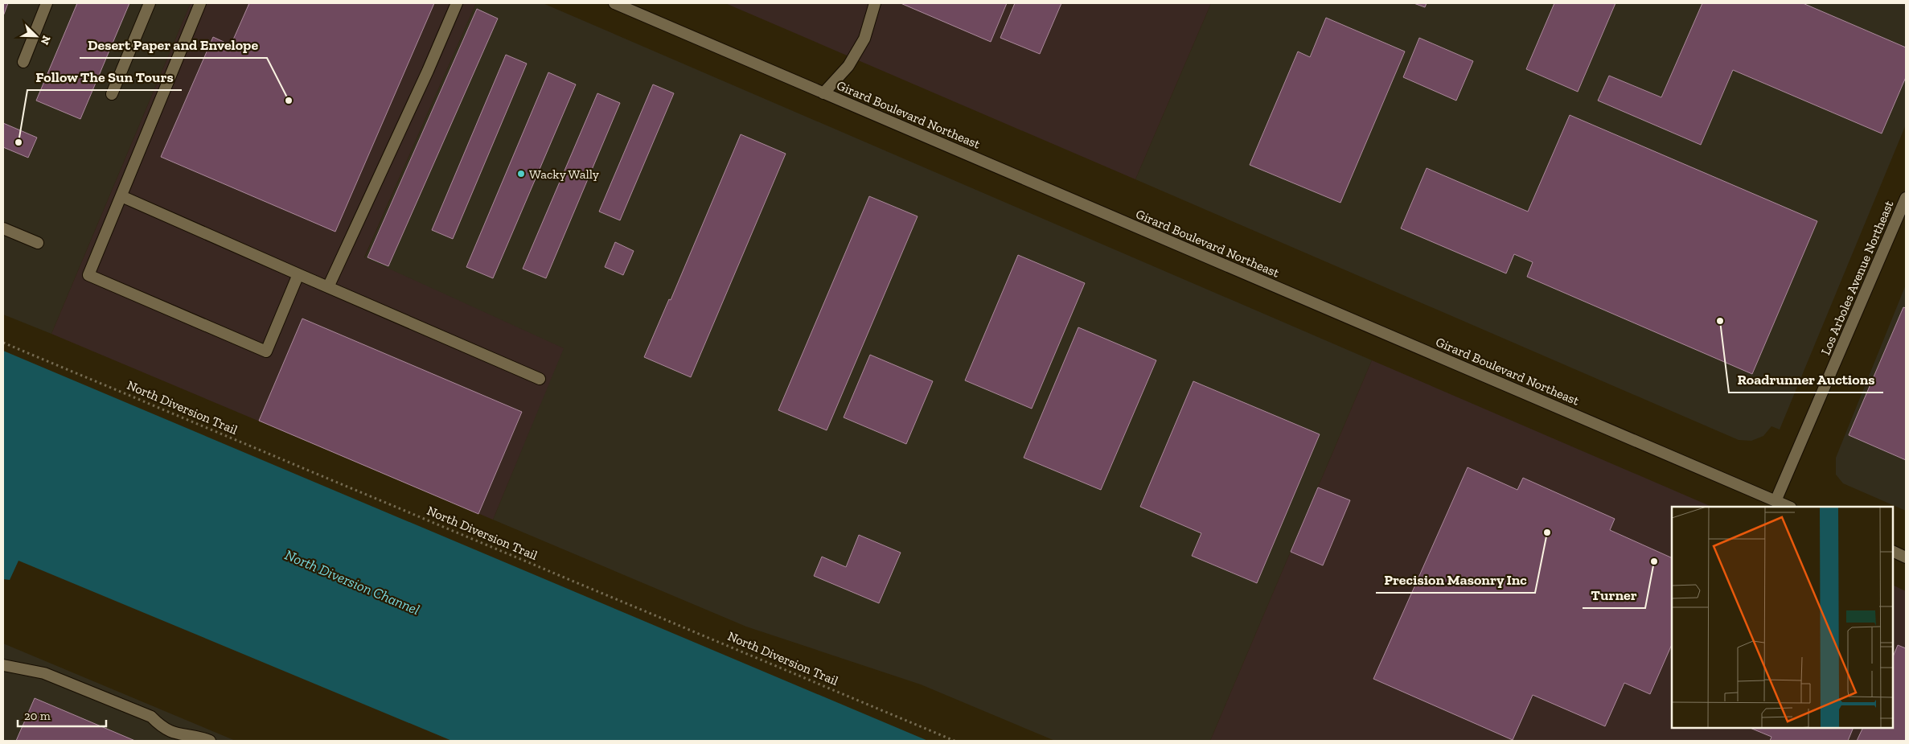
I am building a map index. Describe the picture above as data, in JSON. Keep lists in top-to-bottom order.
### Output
{
  "streets": {
    "street": ["Girard Boulevard Northeast", "Los Arboles Avenue Northeast"],
    "path": ["North Diversion Trail"]
  },
  "crossings": [
    ["Girard Boulevard Northeast", "Los Arboles Avenue Northeast"]
  ],
  "water": ["North Diversion Channel"],
  "places": [
    "Desert Paper and Envelope",
    "Follow The Sun Tours",
    "Wacky Wally",
    "Roadrunner Auctions",
    "Precision Masonry Inc",
    "Turner"
  ],
  "scale_bar": "20 m",
  "north": "bottom right"
}
